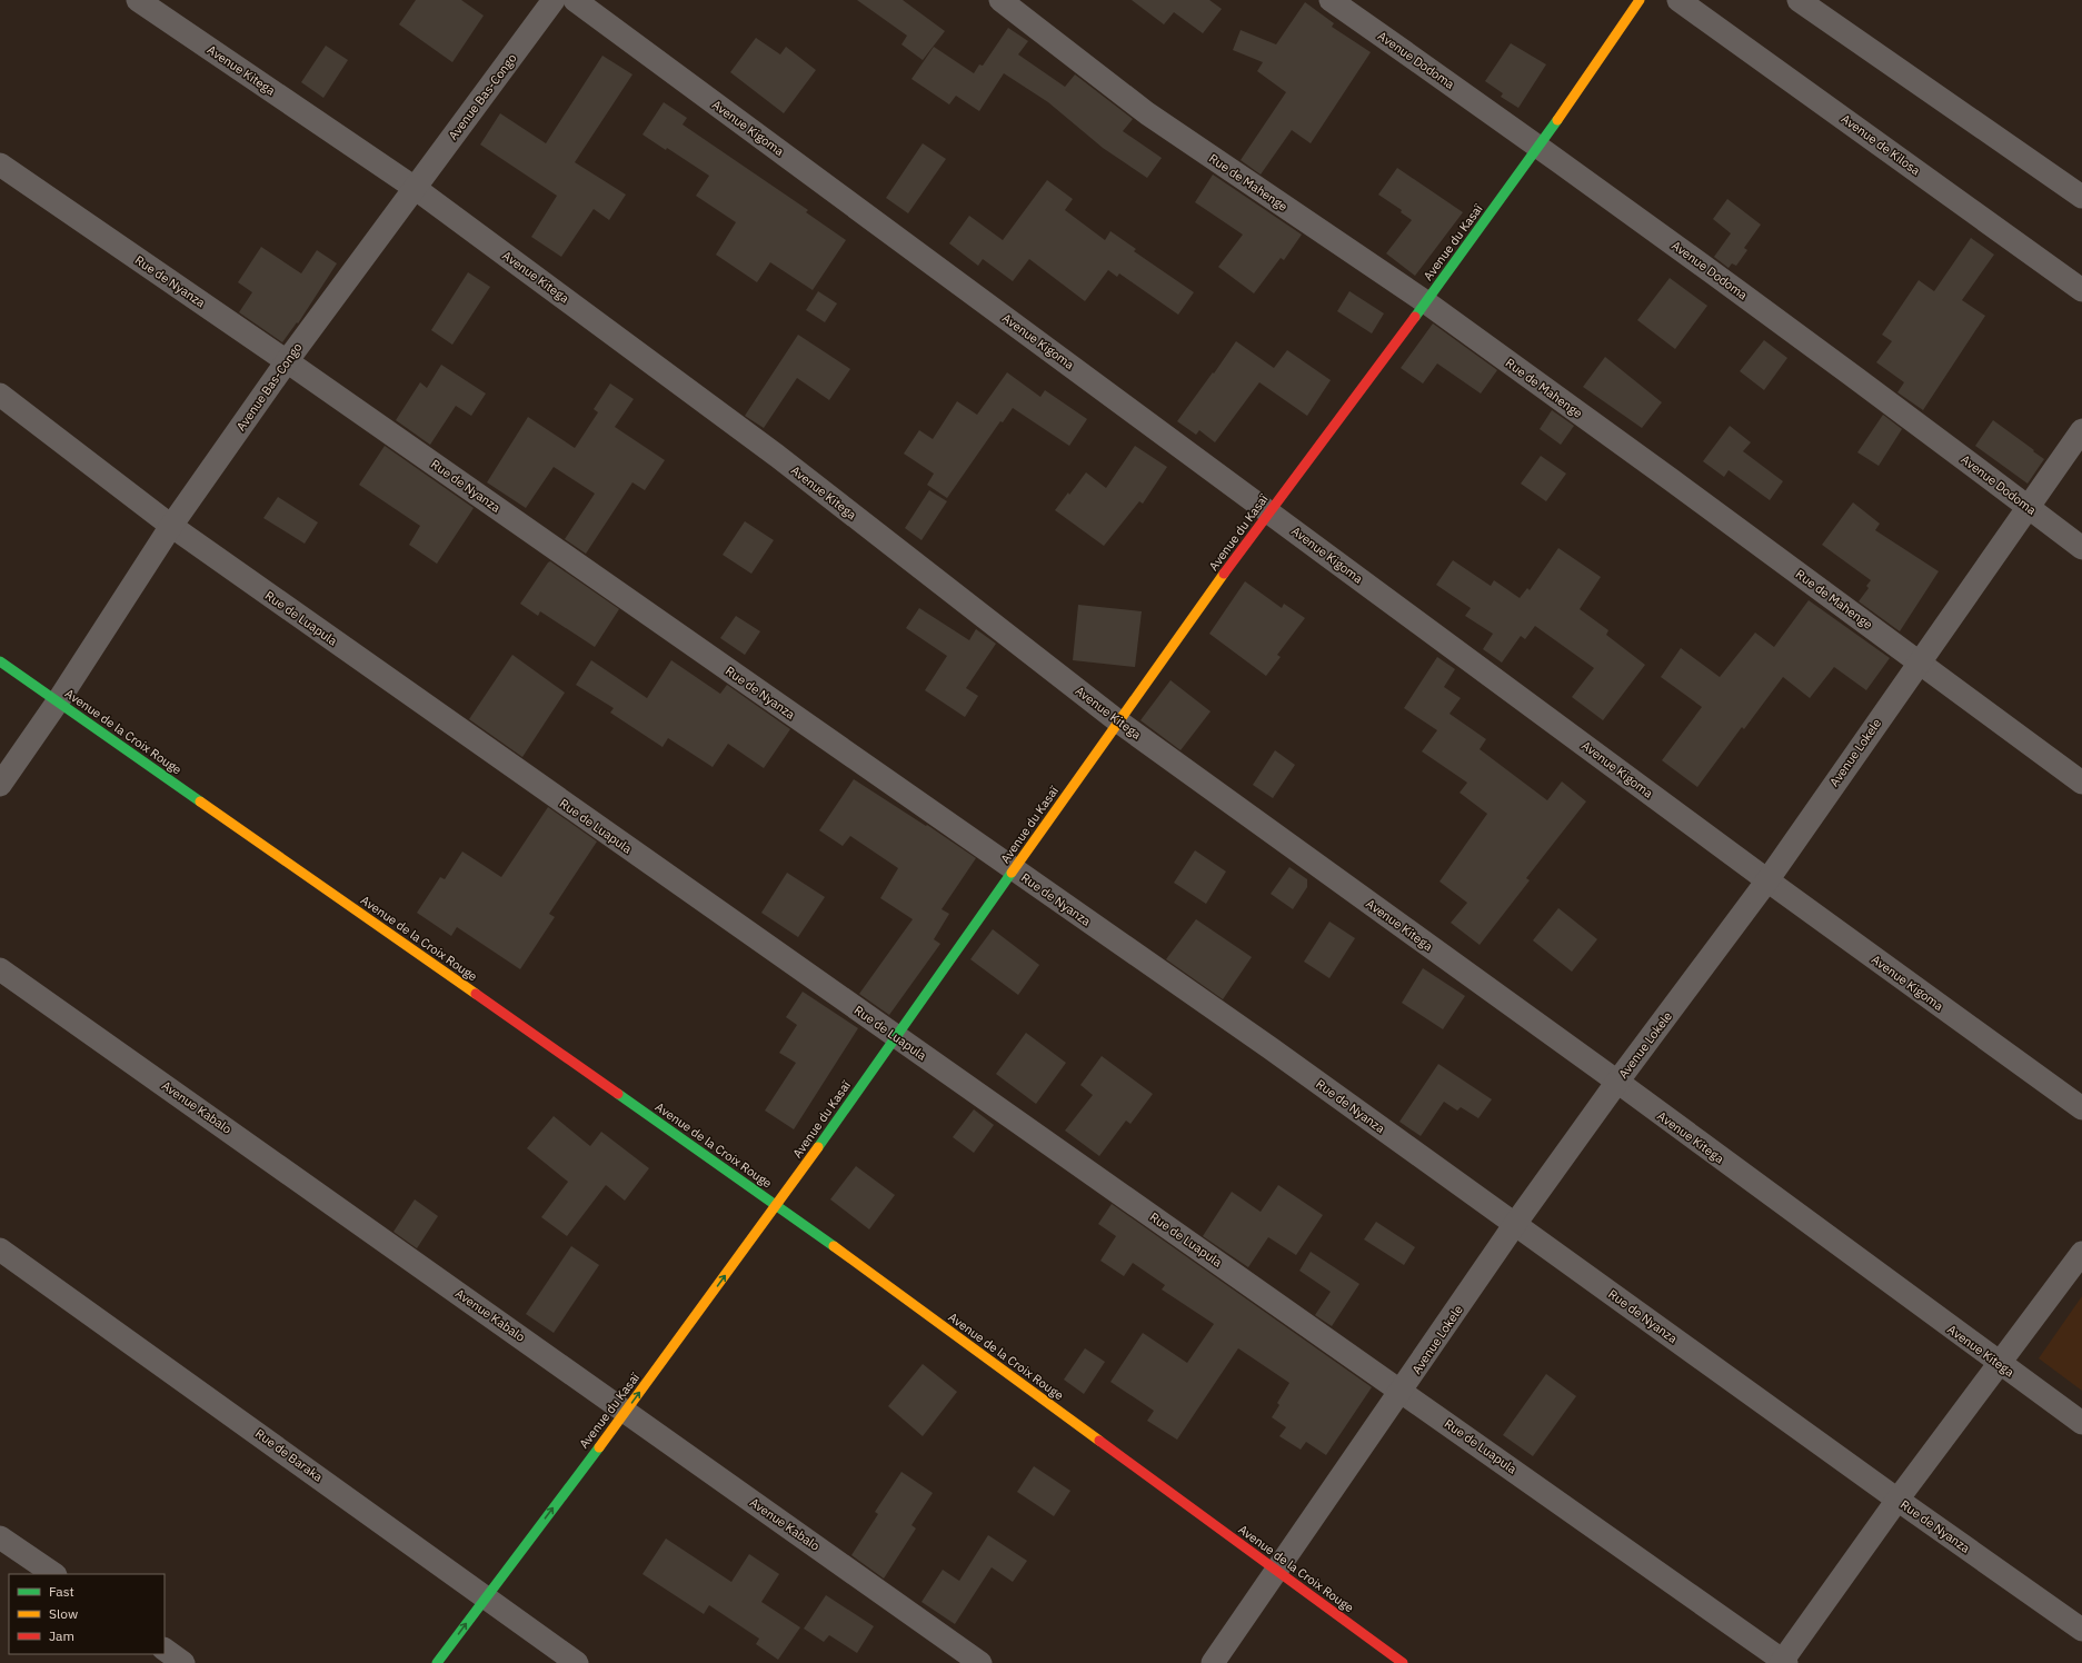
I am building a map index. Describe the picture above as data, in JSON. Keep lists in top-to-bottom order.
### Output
{
  "streets": {
    "street": [
      "Avenue Dodoma",
      "Avenue Kitega",
      "Avenue Bas-Congo",
      "Avenue Kigoma",
      "Avenue de Kilosa",
      "Rue de Mahenge",
      "Avenue du Kasaï",
      "Rue de Nyanza",
      "Rue de Luapula",
      "Avenue de la Croix Rouge",
      "Avenue Lokele",
      "Avenue Kabalo",
      "Rue de Baraka"
    ]
  },
  "crossings": [
    ["Avenue Dodoma", "Avenue du Kasaï"],
    ["Avenue Dodoma", "Avenue Lokele"],
    ["Avenue Kitega", "Avenue Bas-Congo"],
    ["Avenue Kitega", "Avenue du Kasaï"],
    ["Avenue Kitega", "Avenue Lokele"],
    ["Avenue Bas-Congo", "Rue de Nyanza"],
    ["Avenue Bas-Congo", "Rue de Luapula"],
    ["Avenue Bas-Congo", "Avenue de la Croix Rouge"],
    ["Avenue Kigoma", "Avenue du Kasaï"],
    ["Avenue Kigoma", "Avenue Lokele"],
    ["Rue de Mahenge", "Avenue du Kasaï"],
    ["Rue de Mahenge", "Avenue Lokele"],
    ["Avenue du Kasaï", "Rue de Nyanza"],
    ["Avenue du Kasaï", "Rue de Luapula"],
    ["Avenue du Kasaï", "Avenue de la Croix Rouge"],
    ["Avenue du Kasaï", "Avenue Kabalo"],
    ["Avenue du Kasaï", "Rue de Baraka"],
    ["Rue de Nyanza", "Avenue Lokele"],
    ["Rue de Luapula", "Avenue Lokele"],
    ["Avenue de la Croix Rouge", "Avenue Lokele"]
  ],
  "legend": ["Fast", "Slow", "Jam"]
}
